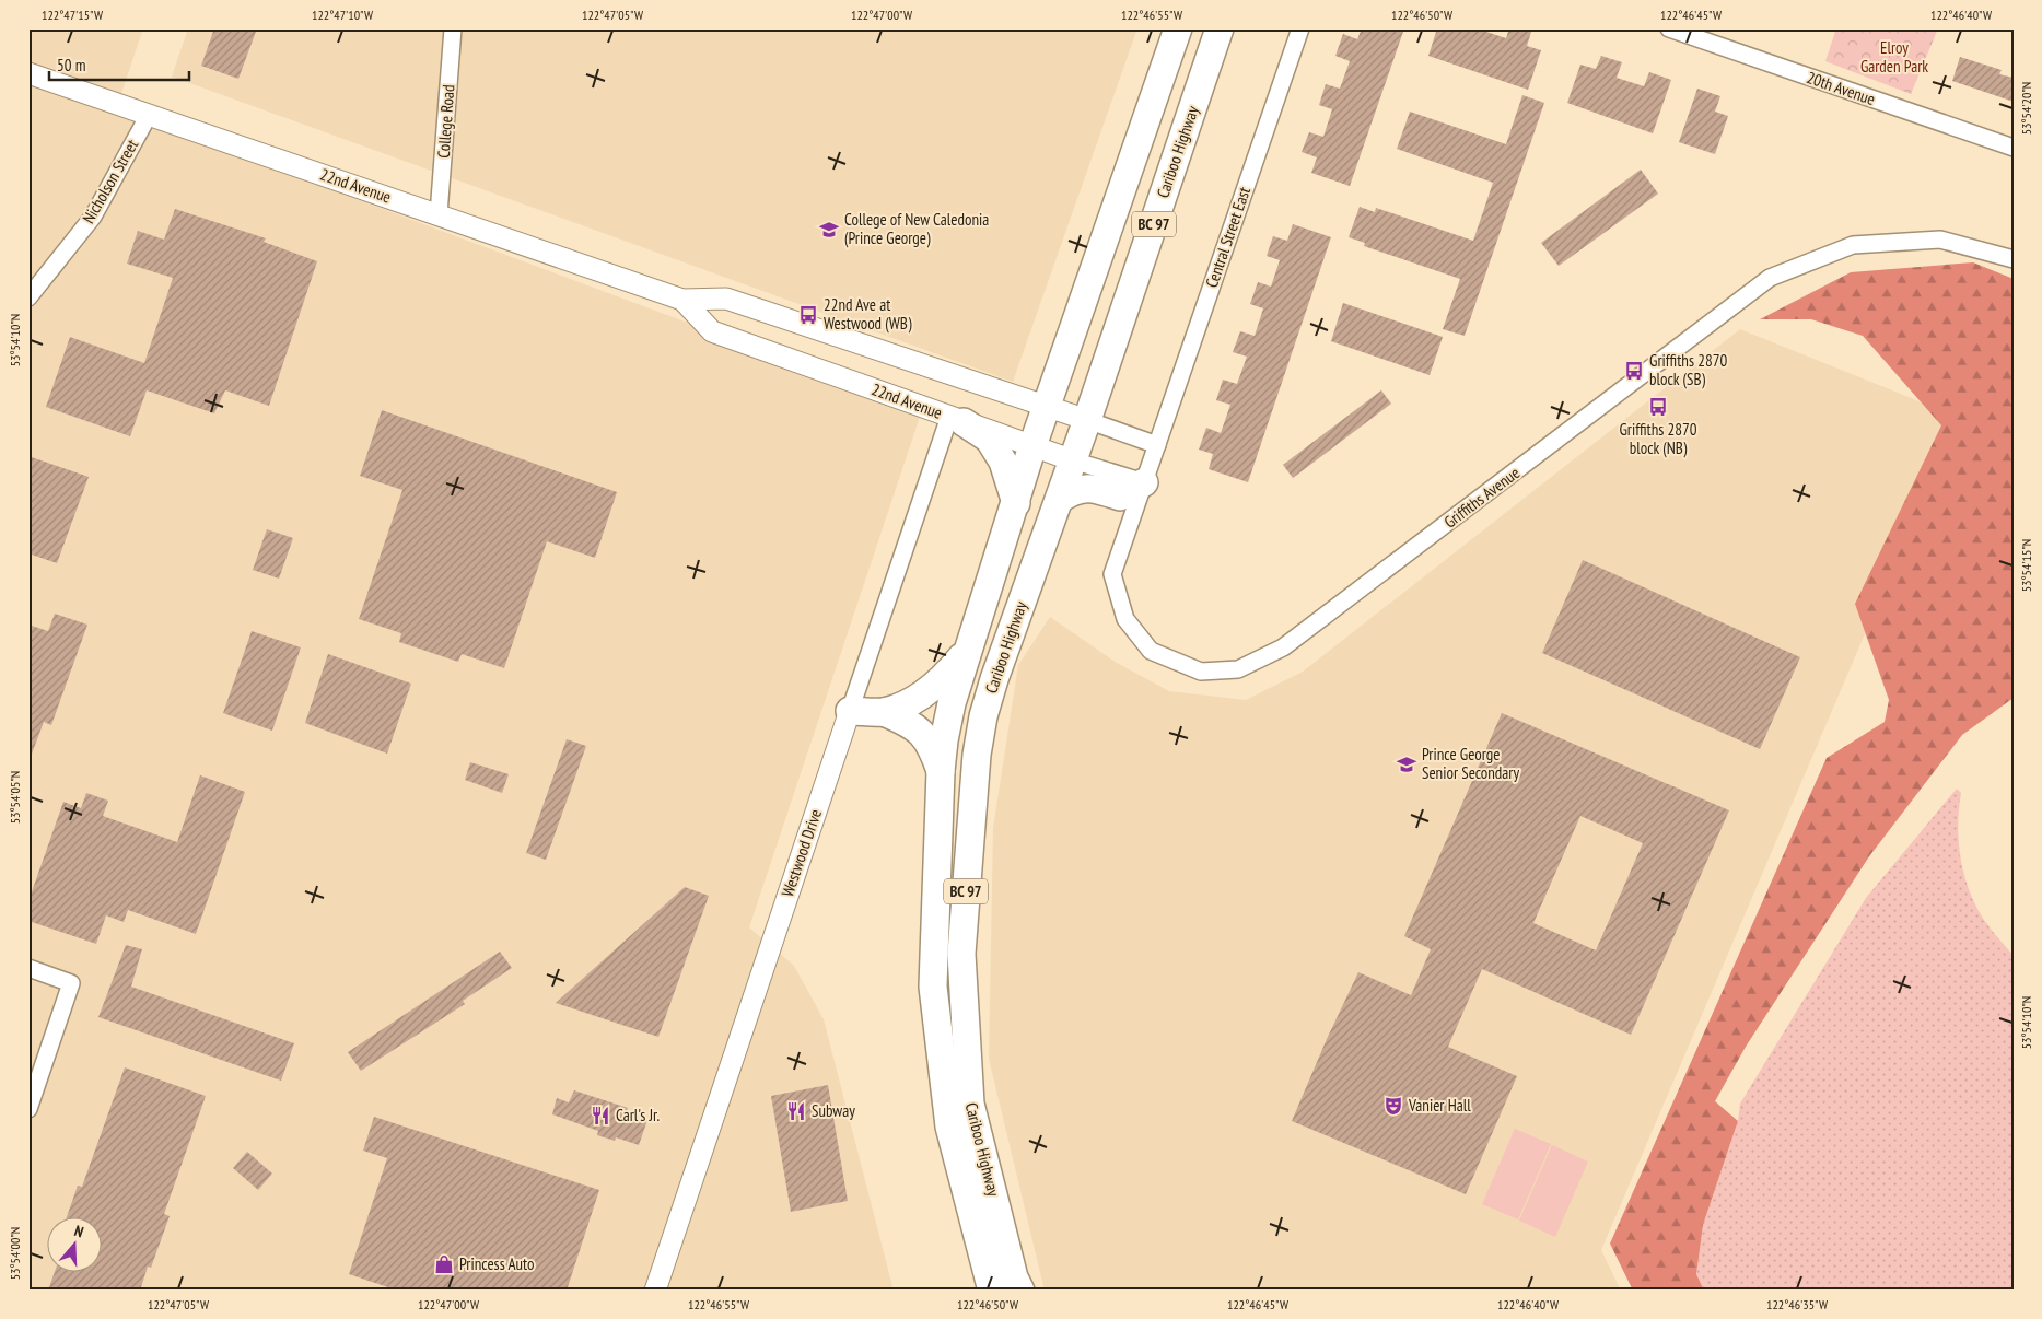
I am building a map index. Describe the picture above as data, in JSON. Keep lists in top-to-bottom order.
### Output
{
  "streets": {
    "highway": ["Cariboo Highway", "BC 97"],
    "street": [
      "20th Avenue",
      "College Road",
      "Nicholson Street",
      "22nd Avenue",
      "Central Street East",
      "Griffiths Avenue",
      "Westwood Drive"
    ]
  },
  "crossings": [
    ["College Road", "22nd Avenue"],
    ["Cariboo Highway", "22nd Avenue"],
    ["Nicholson Street", "22nd Avenue"],
    ["22nd Avenue", "Central Street East"],
    ["22nd Avenue", "Griffiths Avenue"],
    ["22nd Avenue", "Westwood Drive"],
    ["Central Street East", "Griffiths Avenue"]
  ],
  "parks": ["Elroy Garden Park"],
  "places": {
    "school or university": ["College of New Caledonia (Prince George)", "Prince George Senior Secondary"],
    "bus stop": ["22nd Ave at Westwood (WB)", "Griffiths 2870 block (SB)", "Griffiths 2870 block (NB)"],
    "theatre": ["Vanier Hall"],
    "restaurant": ["Subway", "Carl's Jr."],
    "shop": ["Princess Auto"]
  },
  "scale_bar": "50 m",
  "north": "top",
  "coordinates": [
    "122°47'15\"W",
    "122°47'10\"W",
    "122°47'05\"W",
    "122°47'00\"W",
    "122°46'55\"W",
    "122°46'50\"W",
    "122°46'45\"W",
    "122°46'40\"W",
    "53°54'20\"N",
    "53°54'10\"N",
    "53°54'15\"N",
    "53°54'05\"N",
    "53°54'00\"N",
    "122°46'35\"W"
  ]
}
